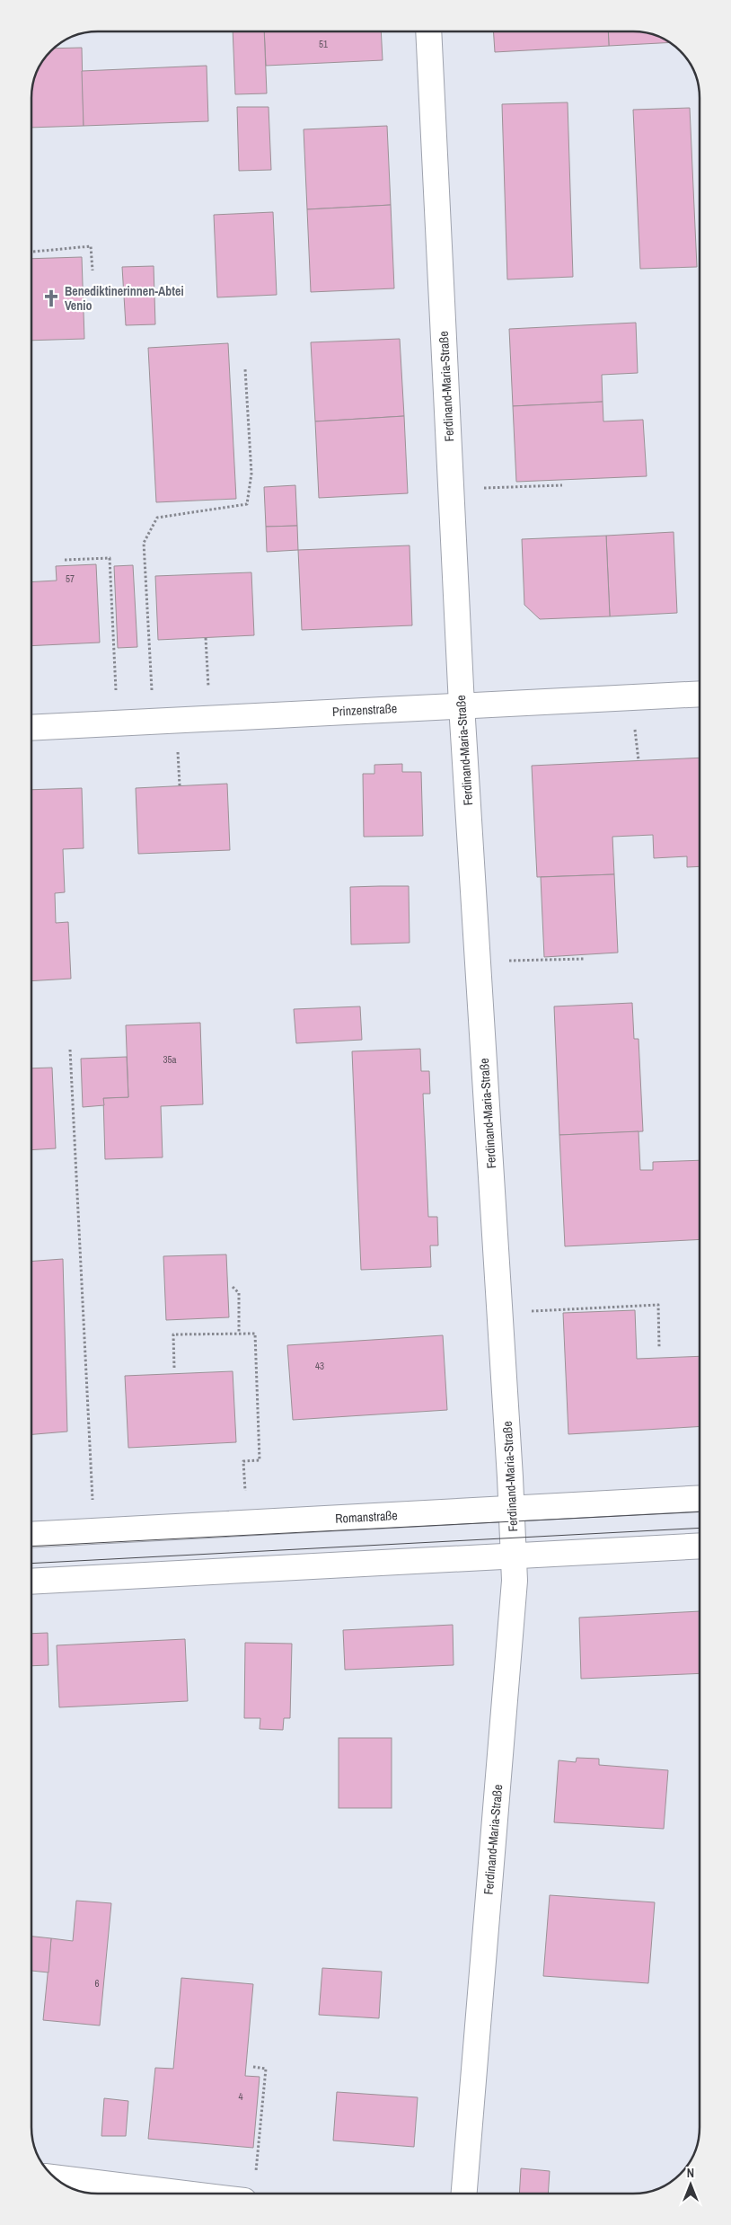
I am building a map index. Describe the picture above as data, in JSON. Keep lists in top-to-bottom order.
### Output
{
  "streets": {
    "street": ["Ferdinand-Maria-Straße", "Prinzenstraße", "Romanstraße"]
  },
  "crossings": [
    ["Ferdinand-Maria-Straße", "Prinzenstraße"],
    ["Ferdinand-Maria-Straße", "Romanstraße"]
  ],
  "places": {
    "church": ["Benediktinerinnen-Abtei Venio"]
  },
  "house_numbers": [
    "51",
    "57",
    "35a",
    "43",
    "6",
    "4"
  ],
  "north": "top"
}
